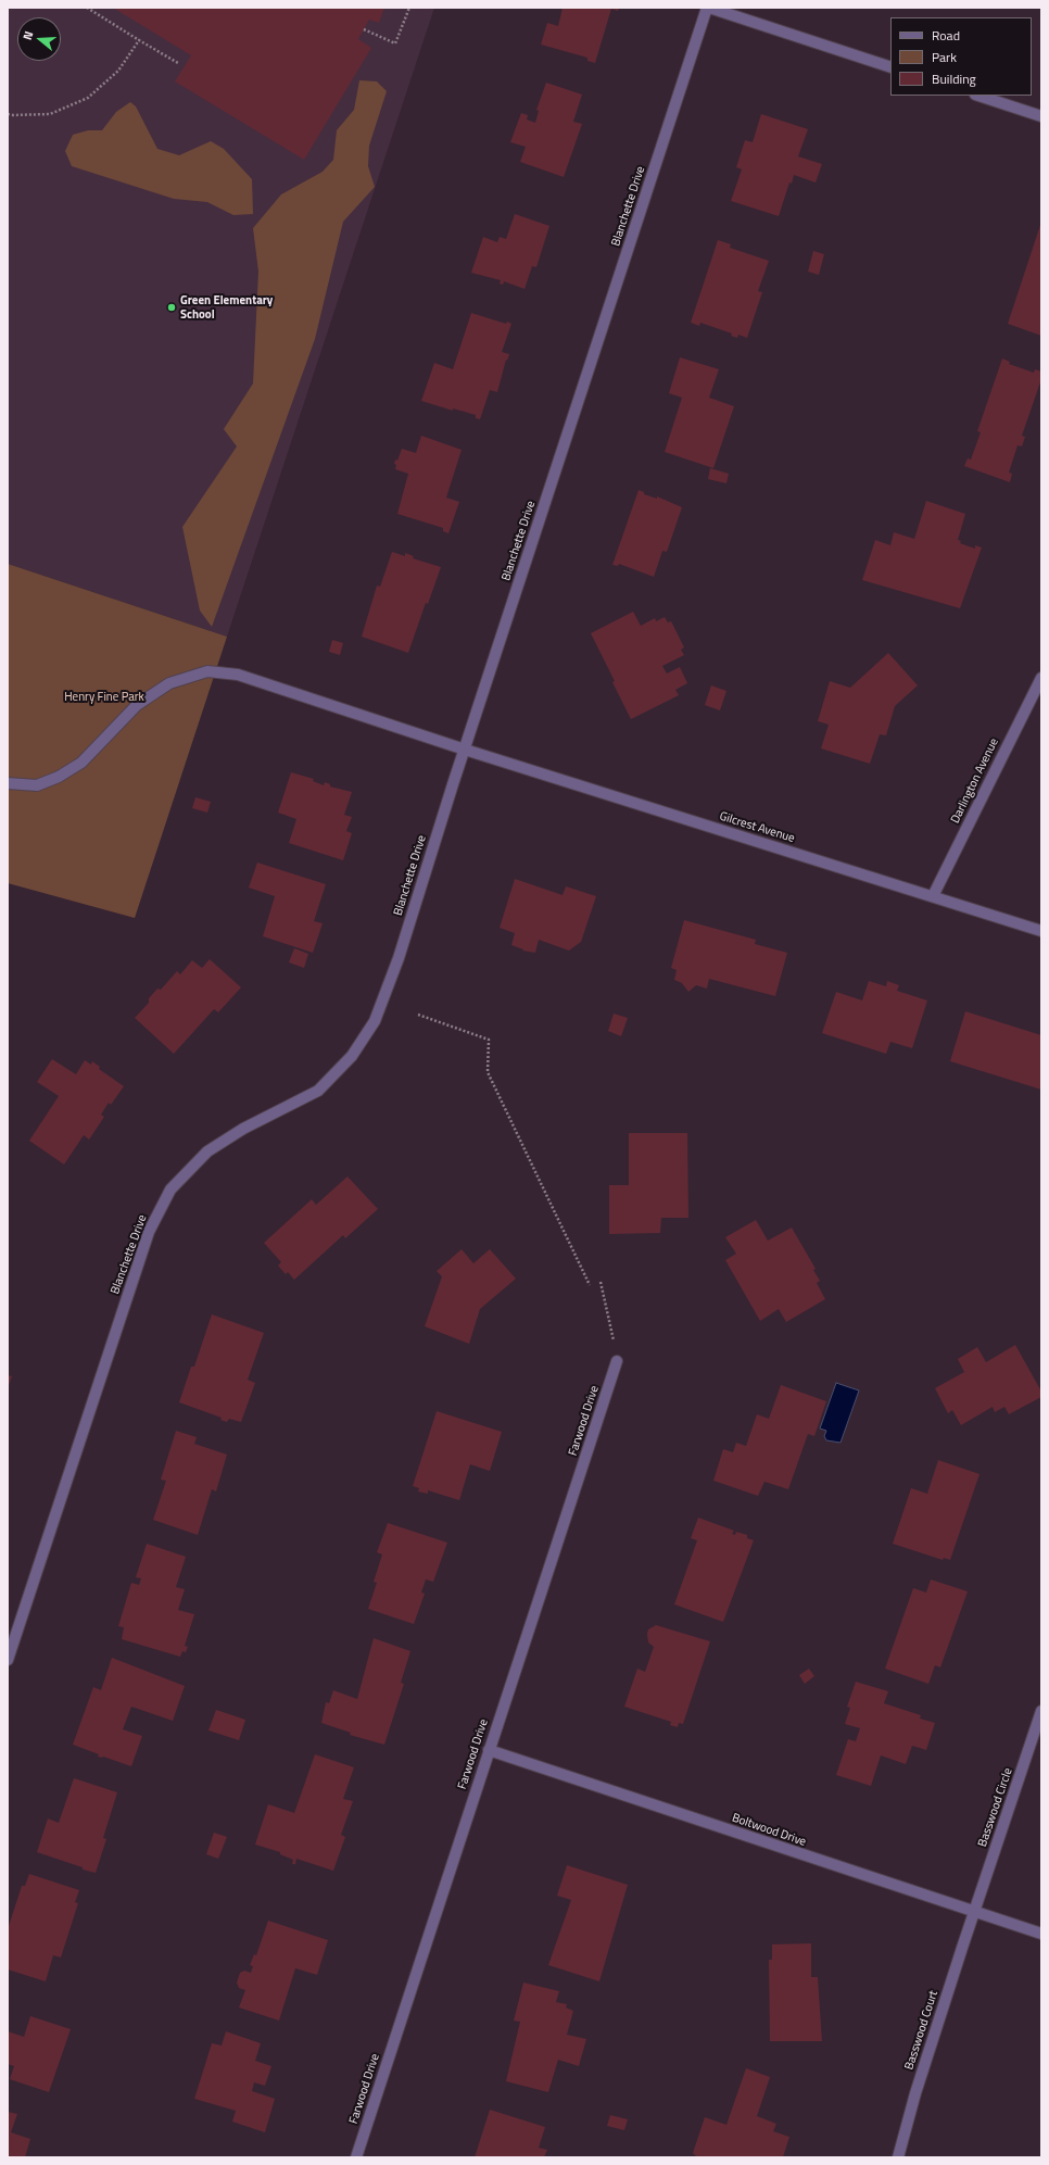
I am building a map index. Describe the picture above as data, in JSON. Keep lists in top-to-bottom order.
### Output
{
  "streets": {
    "street": [
      "Blanchette Drive",
      "Darlington Avenue",
      "Gilcrest Avenue",
      "Farwood Drive",
      "Basswood Circle",
      "Boltwood Drive",
      "Basswood Court"
    ]
  },
  "crossings": [
    ["Blanchette Drive", "Gilcrest Avenue"],
    ["Darlington Avenue", "Gilcrest Avenue"],
    ["Farwood Drive", "Boltwood Drive"],
    ["Basswood Circle", "Boltwood Drive"],
    ["Basswood Circle", "Basswood Court"],
    ["Boltwood Drive", "Basswood Court"]
  ],
  "parks": ["Henry Fine Park"],
  "places": ["Green Elementary School"],
  "legend": ["Road", "Park", "Building"],
  "north": "left"
}
